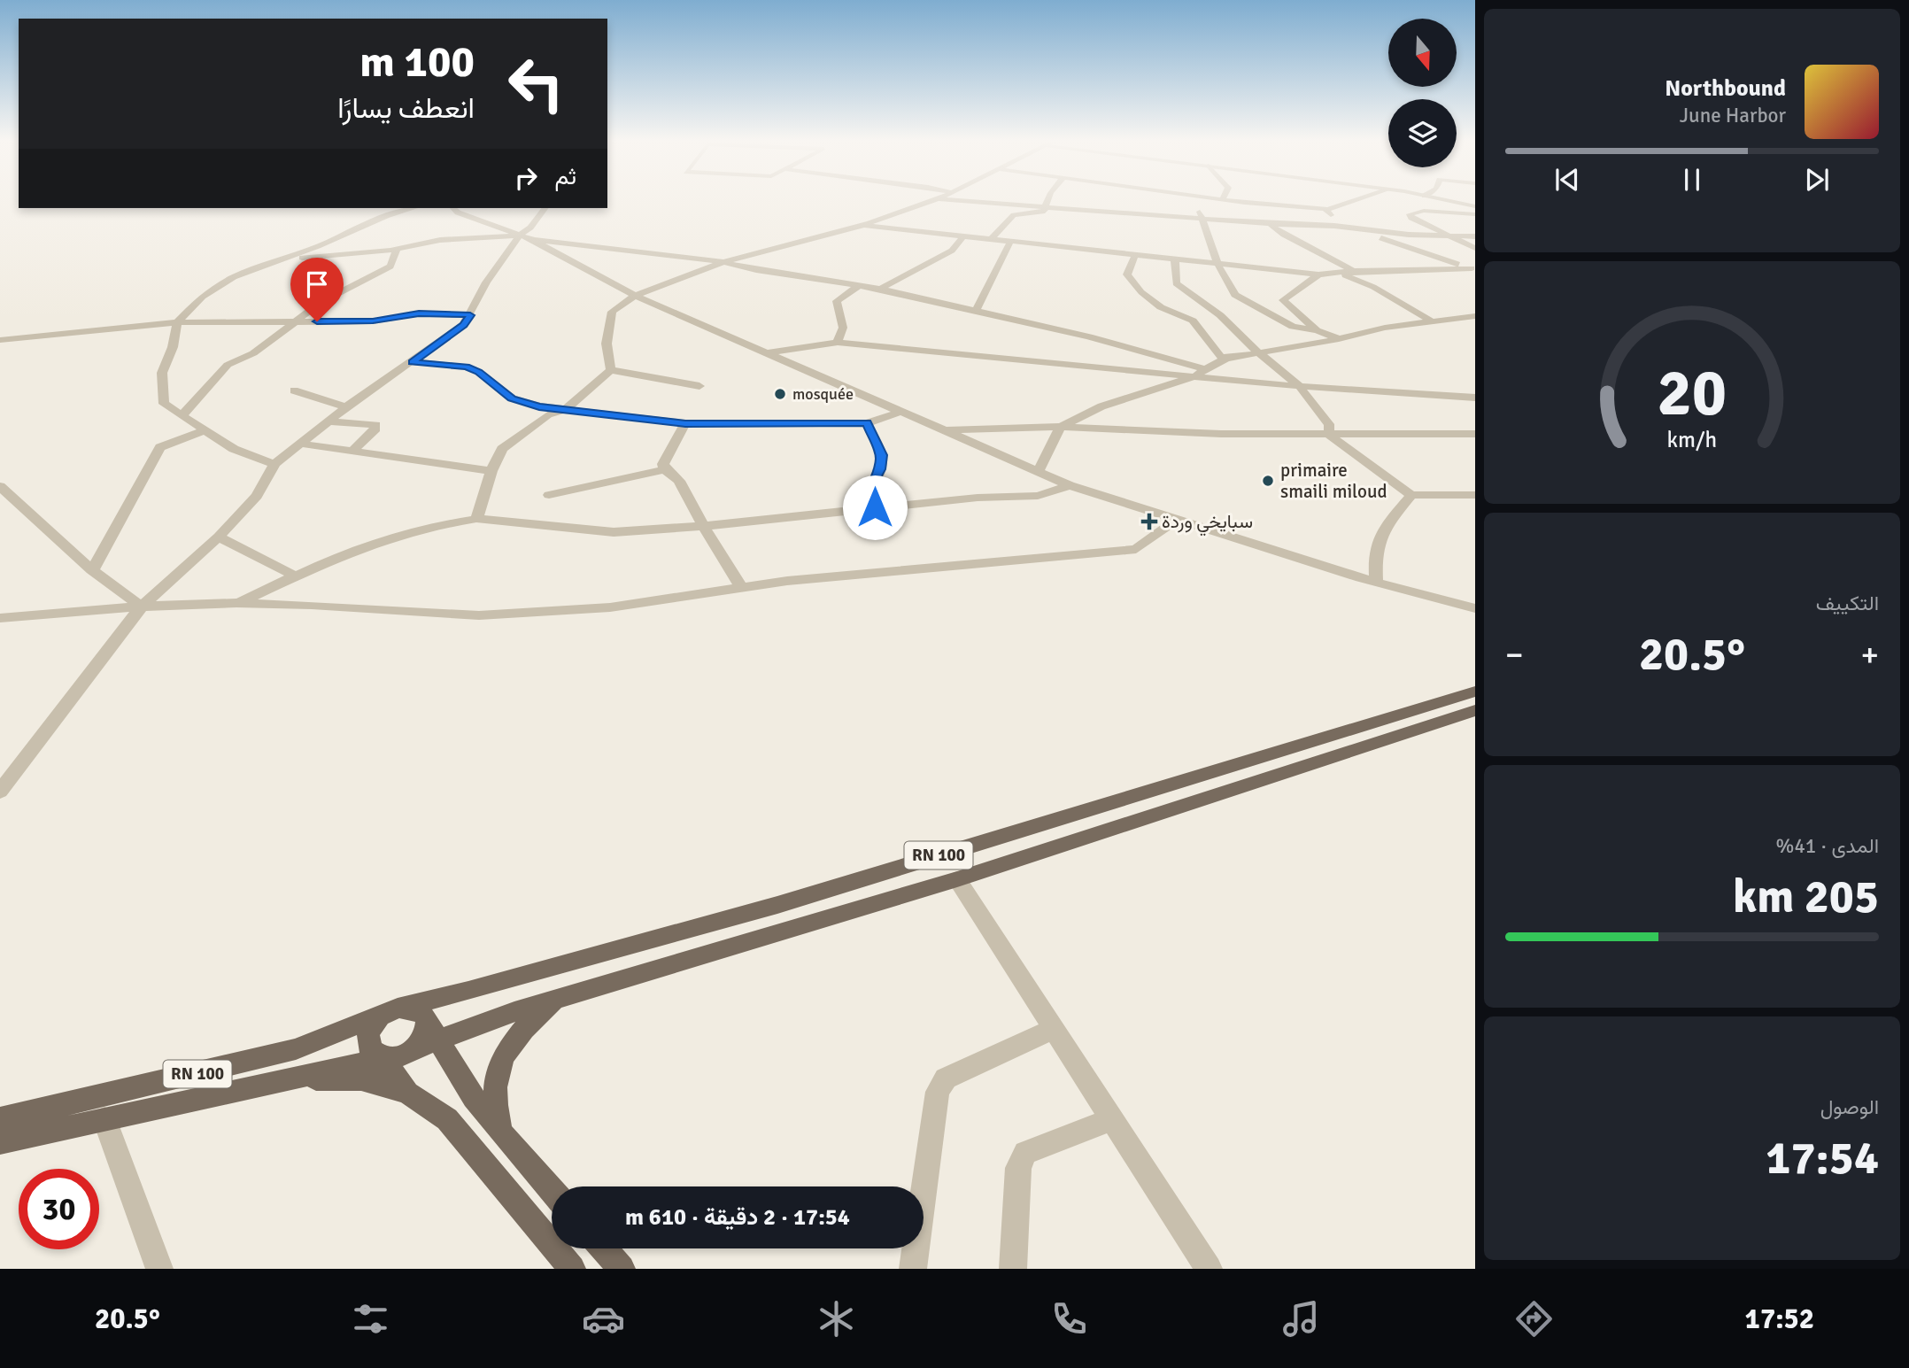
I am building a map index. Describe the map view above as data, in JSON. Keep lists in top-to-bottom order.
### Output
{
  "streets": {
    "main road": ["RN 100"]
  },
  "places": {
    "other": ["mosquée", "primaire smaili miloud"],
    "health": ["سبايخي وردة"]
  },
  "north": "bottom",
  "page": {
    "turn": ["100 m", "انعطف يسارًا"],
    "song": ["Northbound", "June Harbor"],
    "then": "ثم",
    "tile": [
      "التكييف",
      ["المدى · 41%", "205 km"],
      ["الوصول", "17:54"]
    ],
    "heat": ["−", "20.5°", "+"],
    "limit": "30",
    "trip": "17:54 · 2 دقيقة · 610 m",
    "tabs": ["17:52", "20.5°"],
    "gauge": ["20", "km/h"]
  }
}
